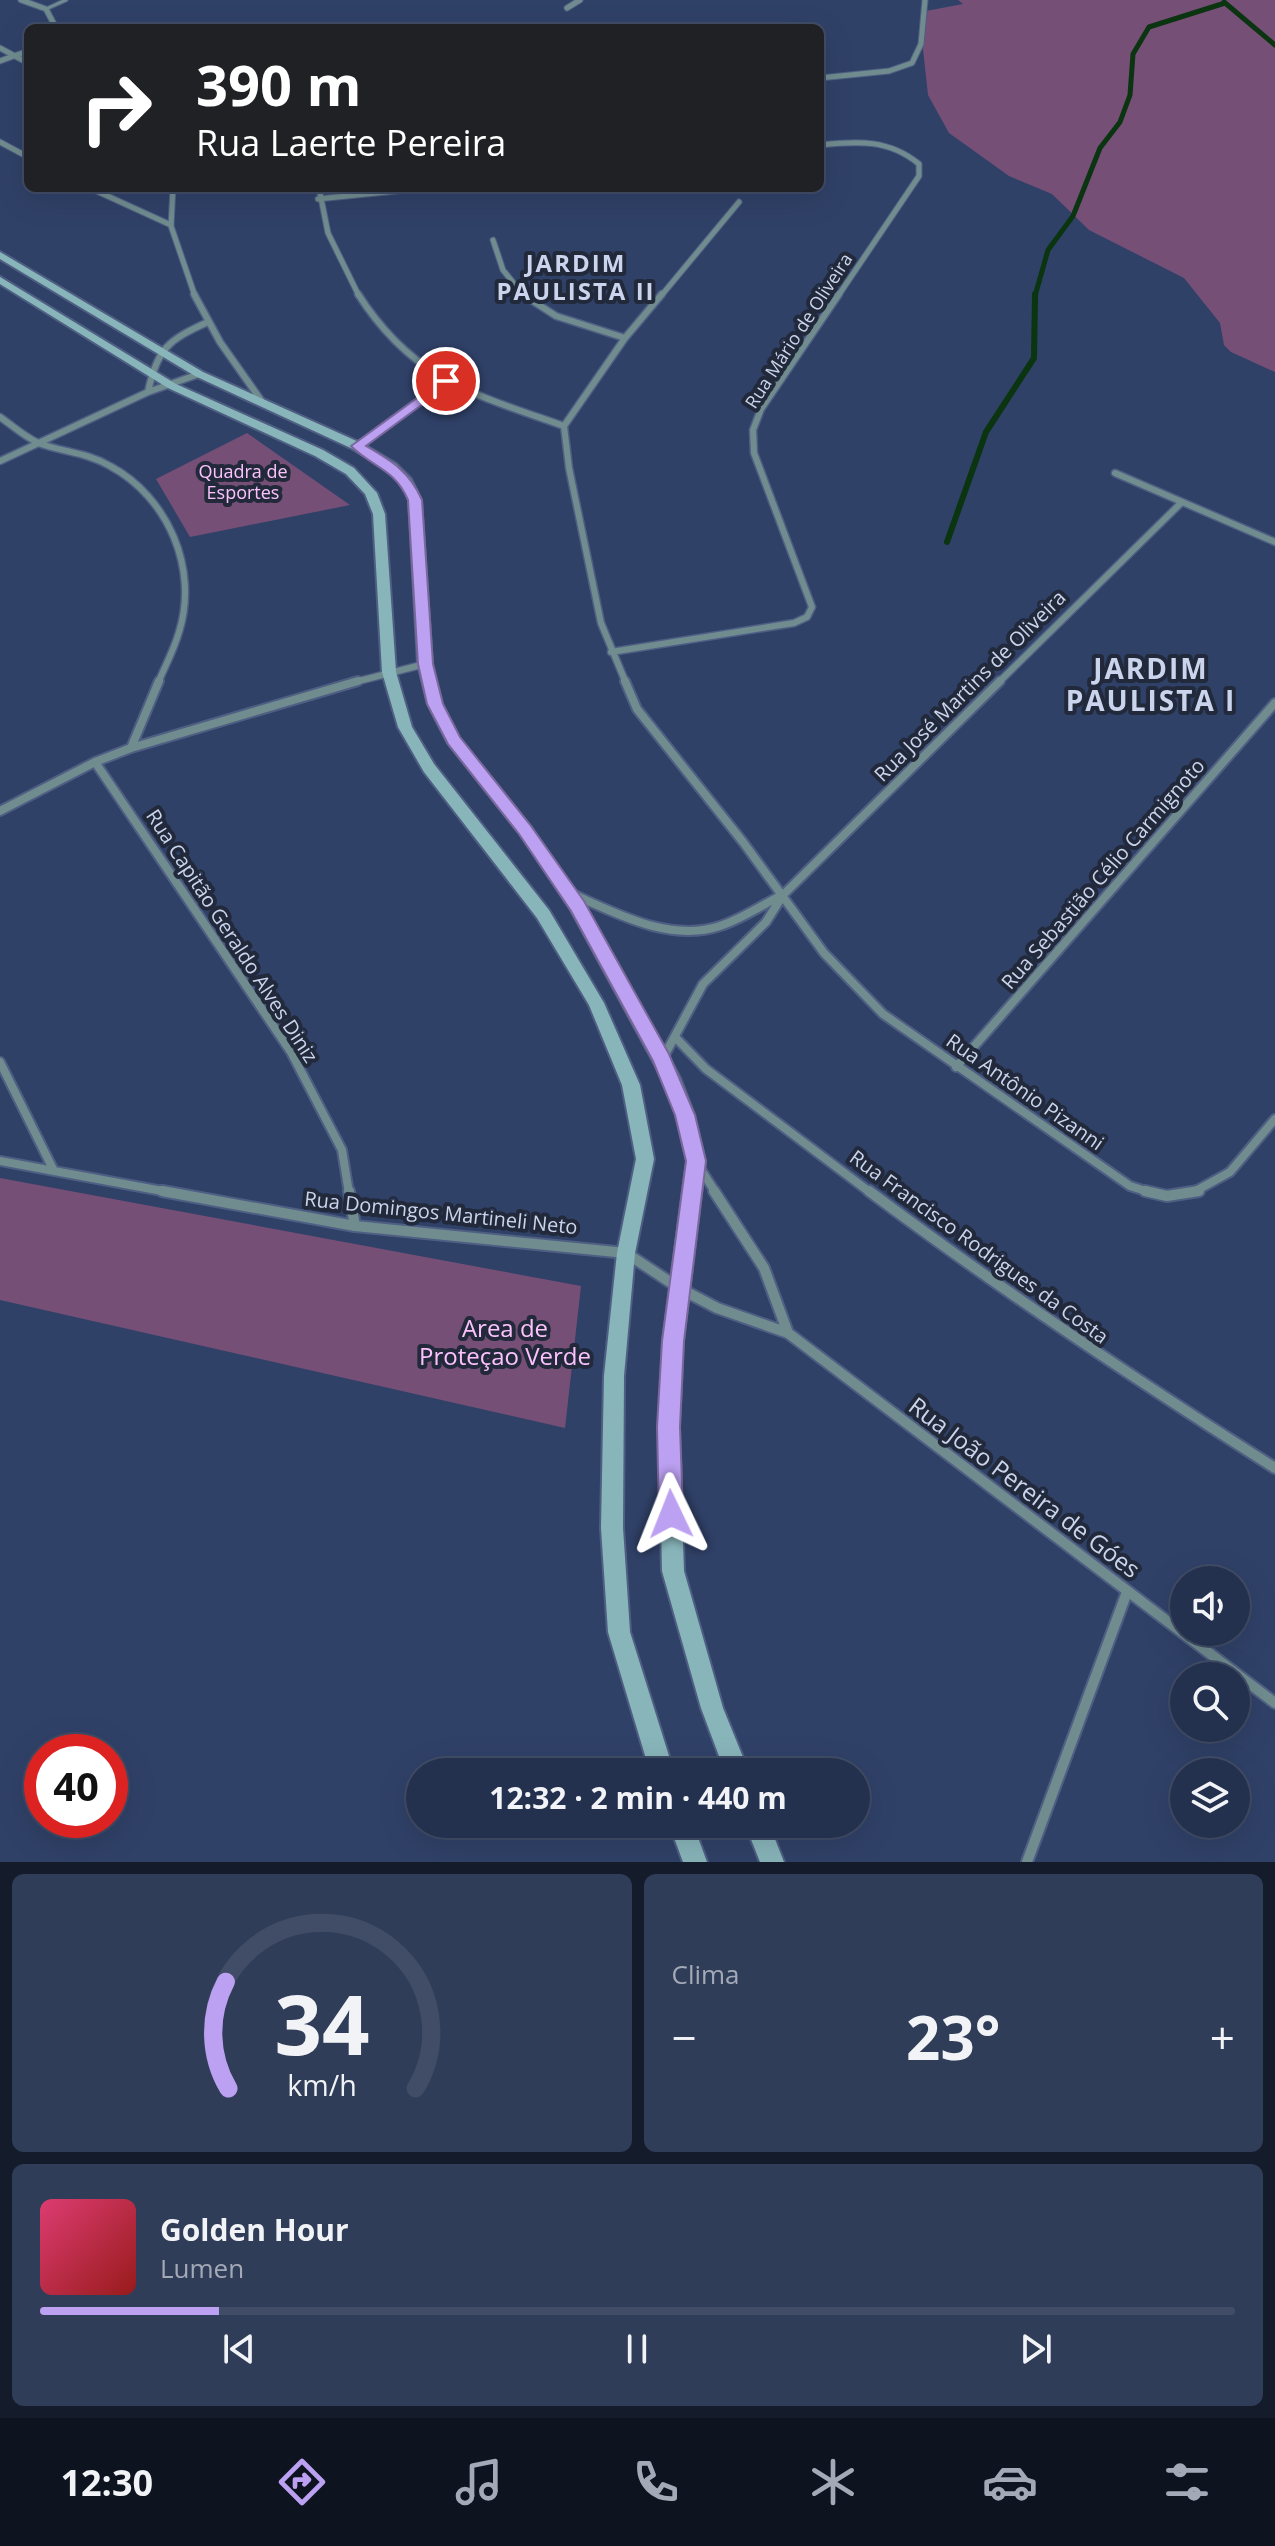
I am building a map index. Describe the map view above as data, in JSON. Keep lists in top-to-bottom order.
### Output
{
  "streets": {
    "street": [
      "Rua Mário de Oliveira",
      "Rua José Martins de Oliveira",
      "Rua Sebastião Célio Carmignoto",
      "Rua Capitão Geraldo Alves Diniz",
      "Rua Antônio Pizanni",
      "Rua Domingos Martineli Neto",
      "Rua Francisco Rodrigues da Costa",
      "Rua João Pereira de Góes"
    ]
  },
  "crossings": [
    ["Rua Mário de Oliveira", "Rua Antônio Pizanni"],
    ["Rua José Martins de Oliveira", "Rua Antônio Pizanni"],
    ["Rua José Martins de Oliveira", "Rua Francisco Rodrigues da Costa"],
    ["Rua Sebastião Célio Carmignoto", "Rua Antônio Pizanni"],
    ["Rua Capitão Geraldo Alves Diniz", "Rua Domingos Martineli Neto"],
    ["Rua Domingos Martineli Neto", "Rua João Pereira de Góes"]
  ],
  "districts": ["JARDIM PAULISTA II", "JARDIM PAULISTA I"],
  "parks": ["Quadra de Esportes", "Area de Proteçao Verde"],
  "page": {
    "turn": ["390 m", "Rua Laerte Pereira"],
    "limit": "40",
    "trip": "12:32 · 2 min · 440 m",
    "tile": "Clima",
    "heat": ["−", "23°", "+"],
    "song": ["Golden Hour", "Lumen"],
    "tabs": "12:30",
    "gauge": ["34", "km/h"]
  }
}
